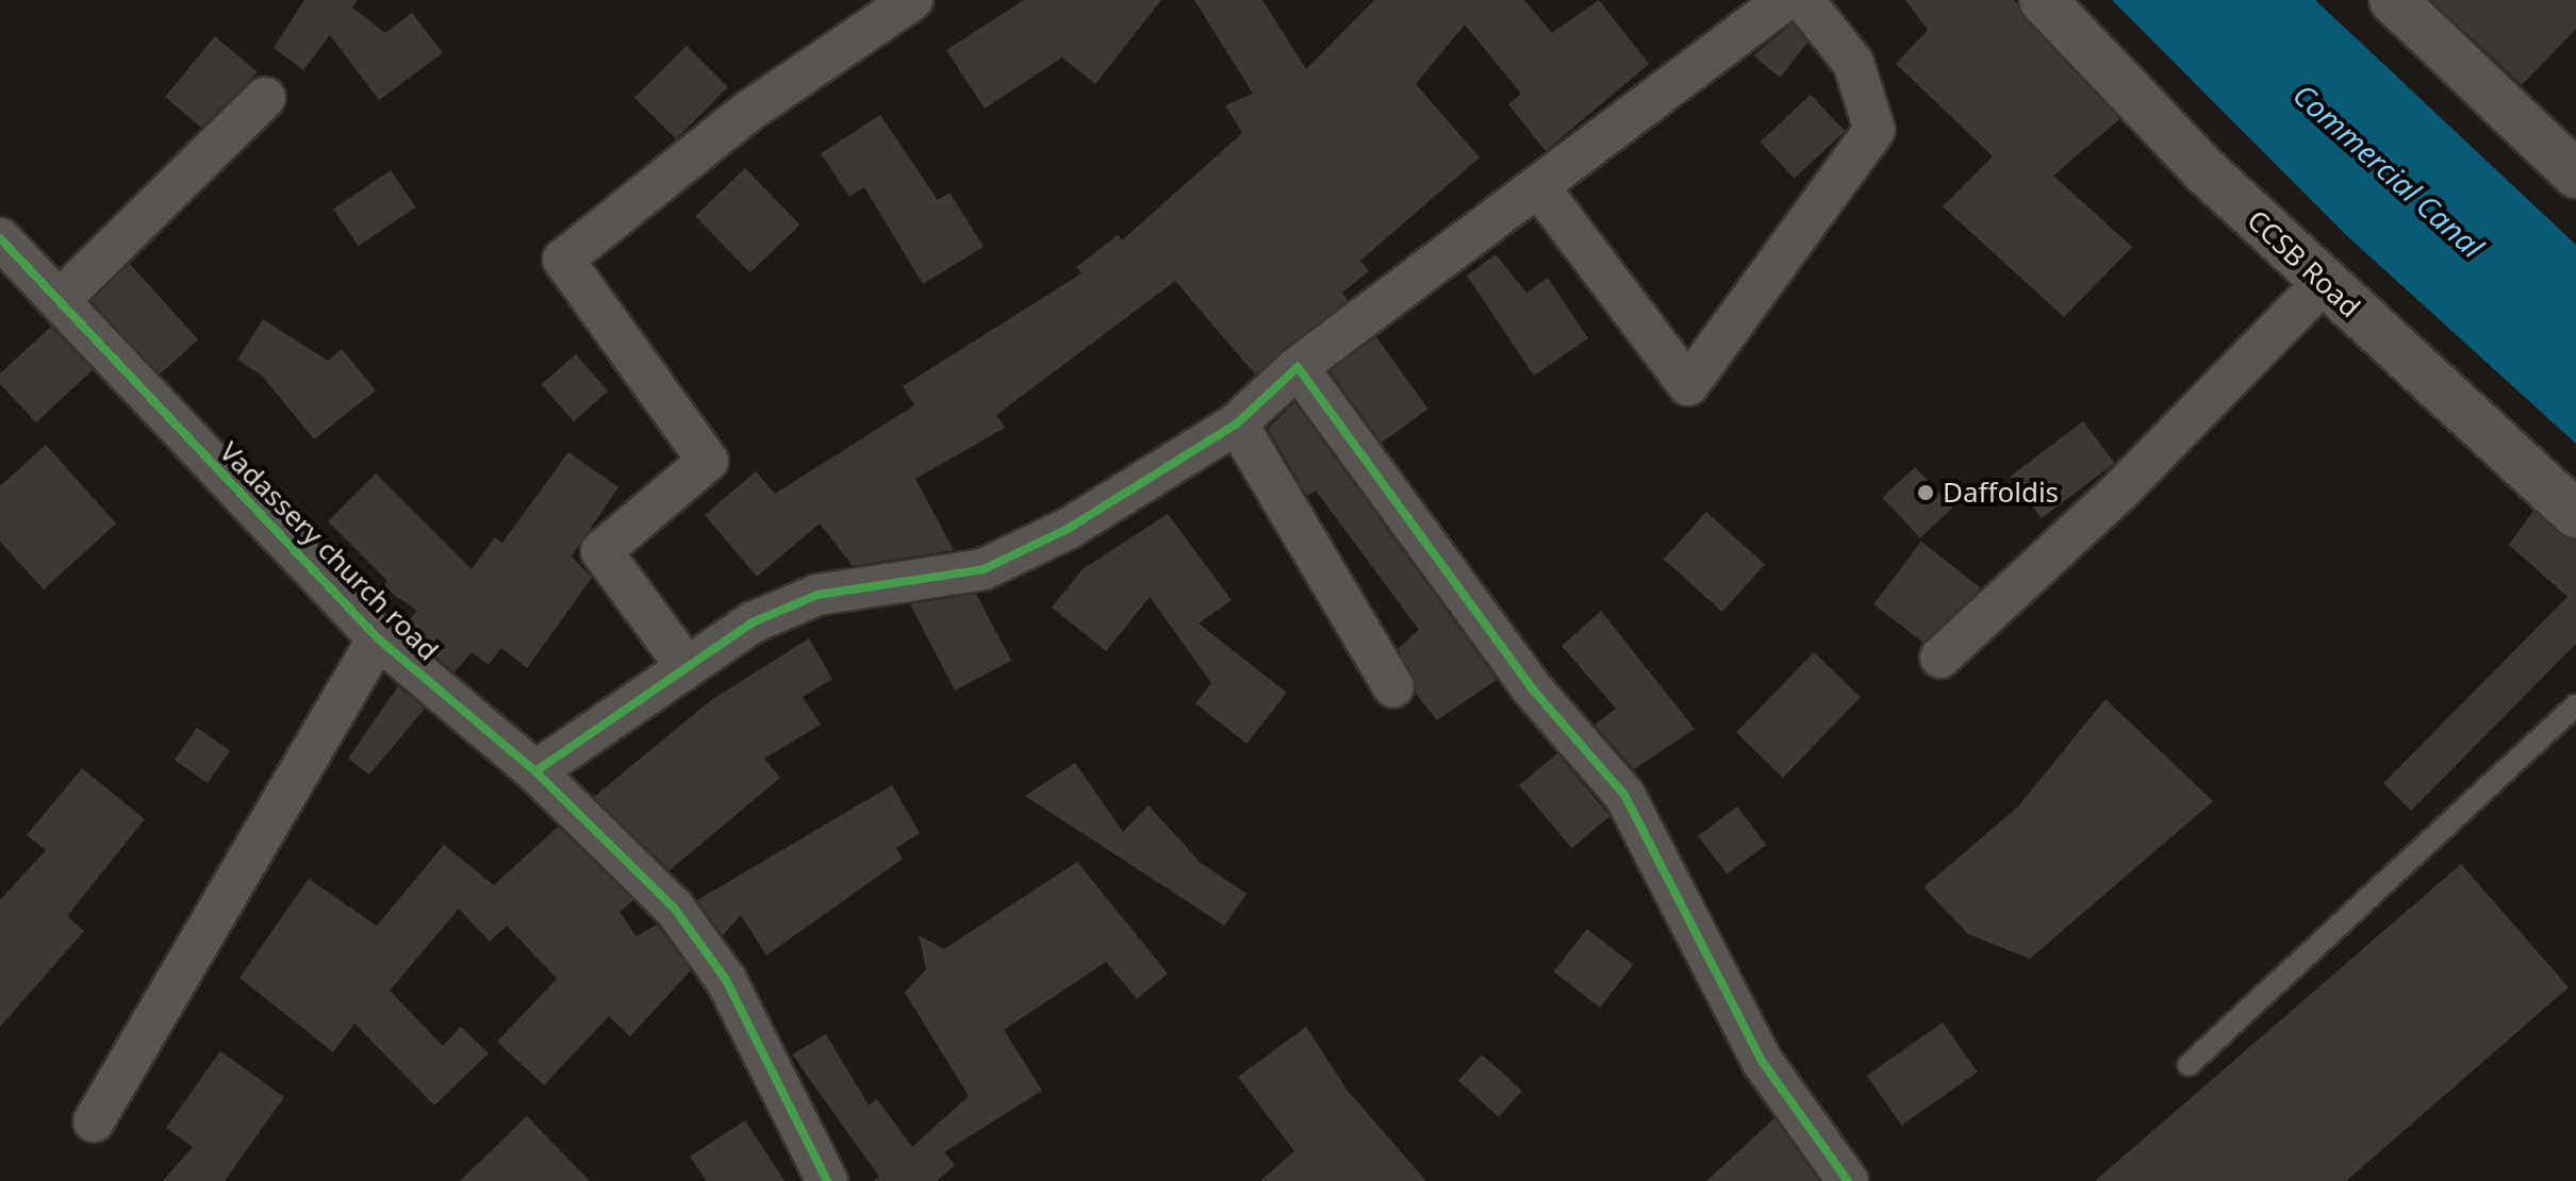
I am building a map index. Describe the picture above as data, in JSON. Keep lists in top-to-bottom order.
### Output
{
  "streets": {
    "main road": ["CCSB Road"],
    "street": ["Vadassery church road"]
  },
  "water": ["Commercial Canal"],
  "places": ["Daffoldis"]
}
